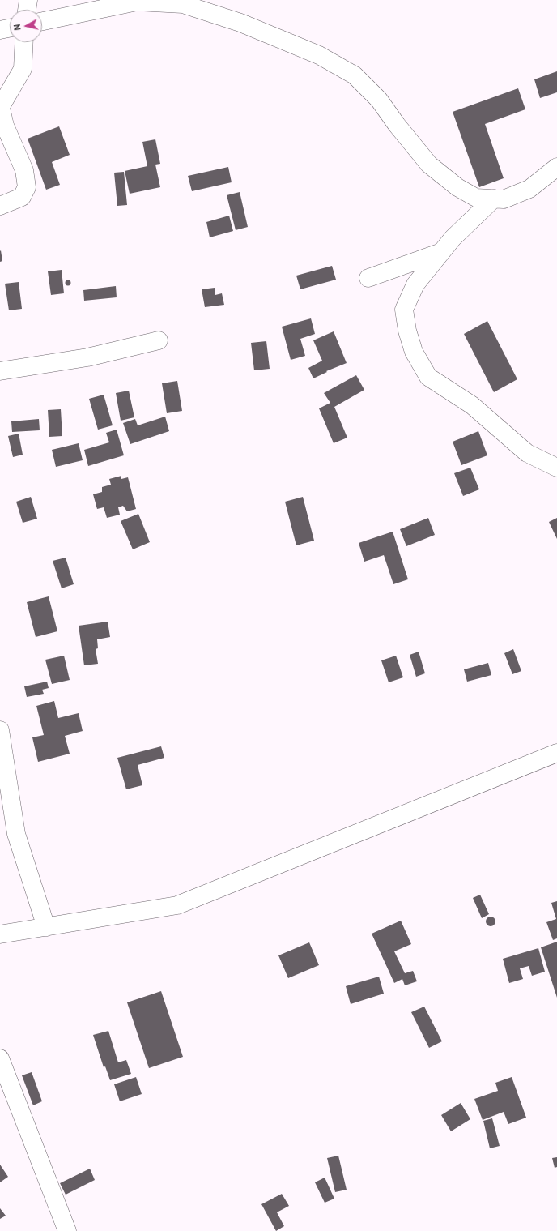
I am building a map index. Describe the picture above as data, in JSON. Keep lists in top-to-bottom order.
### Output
{
  "north": "left"
}
